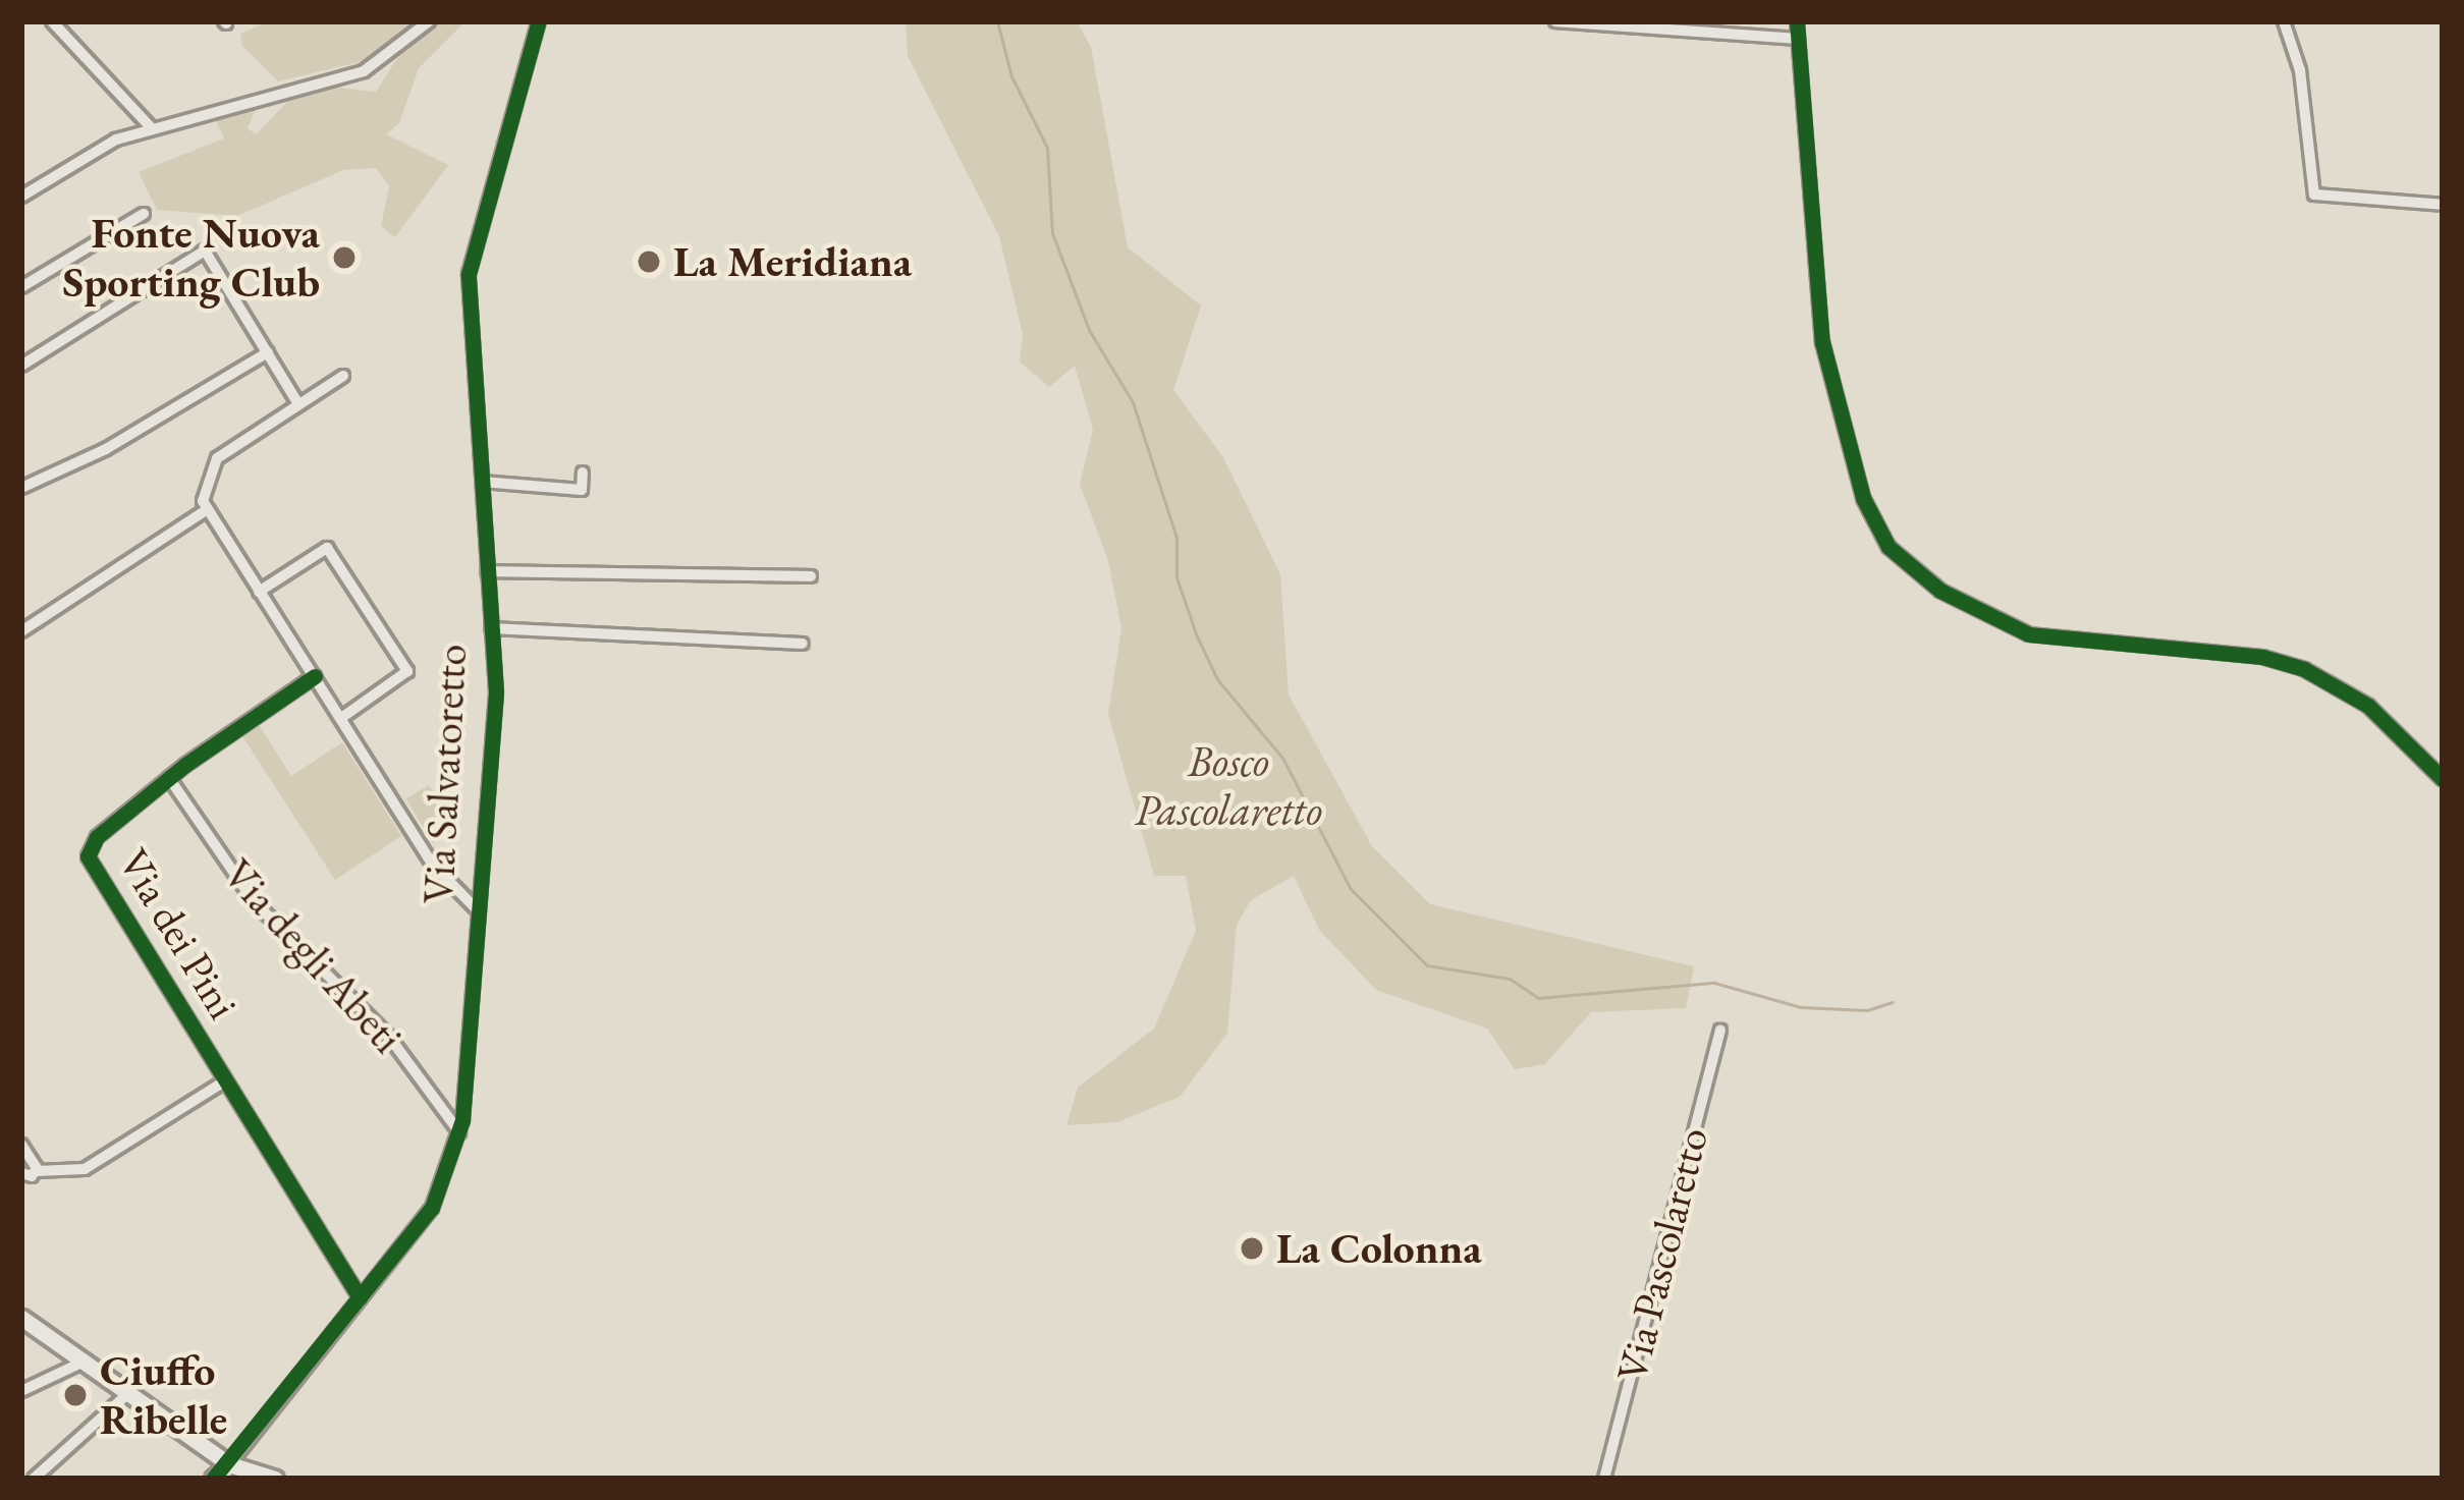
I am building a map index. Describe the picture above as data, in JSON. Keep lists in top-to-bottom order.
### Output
{
  "streets": {
    "street": [
      "Via Salvatoretto",
      "Via dei Pini",
      "Via degli Abeti",
      "Via Pascolaretto"
    ]
  },
  "crossings": [
    ["Via Salvatoretto", "Via dei Pini"],
    ["Via Salvatoretto", "Via degli Abeti"],
    ["Via dei Pini", "Via degli Abeti"]
  ],
  "parks": ["Bosco Pascolaretto"],
  "places": [
    "Fonte Nuova Sporting Club",
    "La Meridiana",
    "La Colonna",
    "Ciuffo Ribelle"
  ]
}
